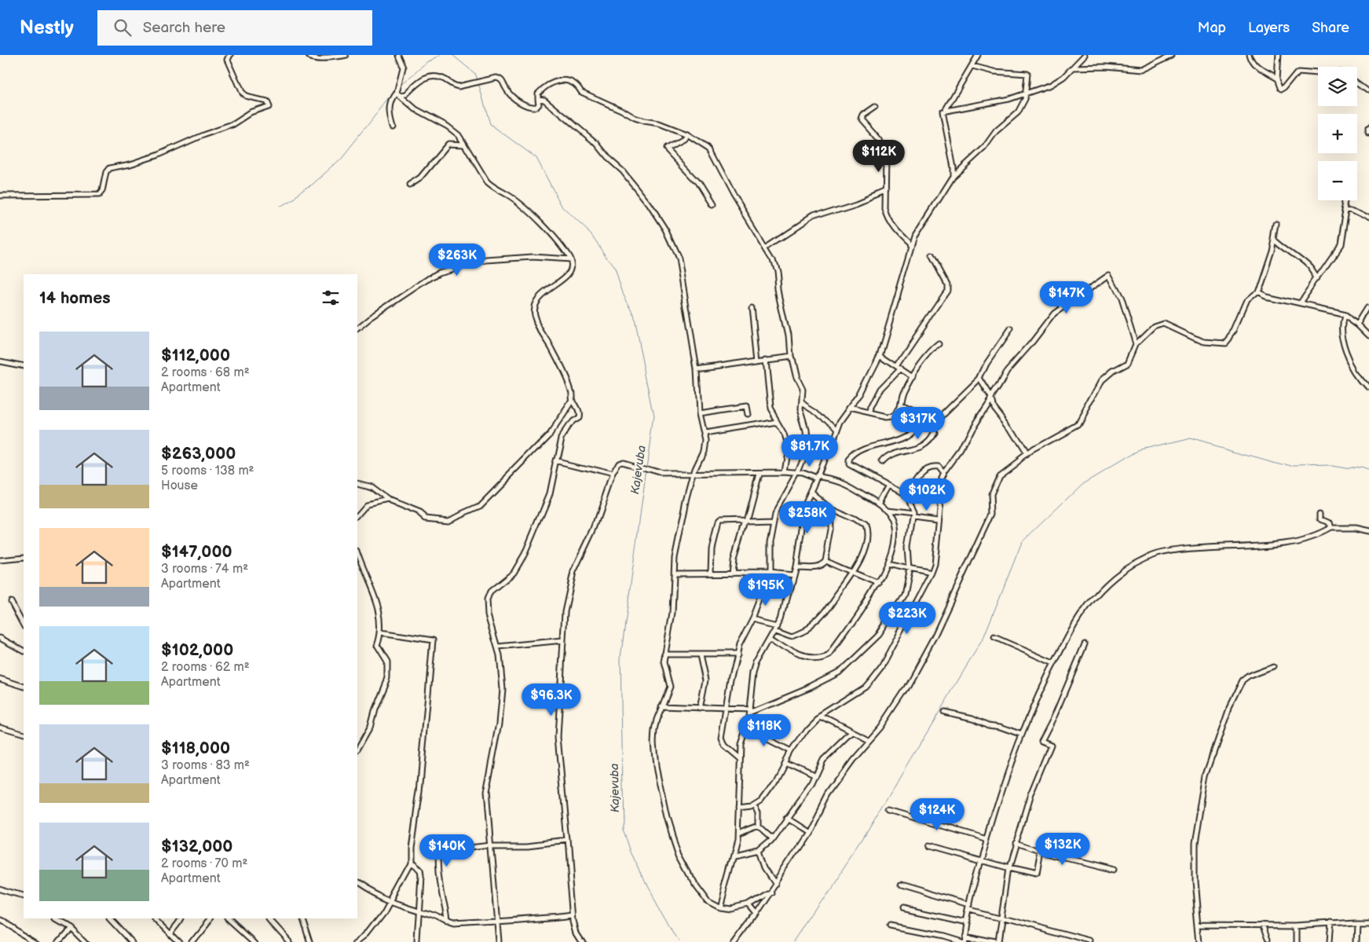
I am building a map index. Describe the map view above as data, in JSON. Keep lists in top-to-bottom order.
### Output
{
  "water": ["Kajevuba"],
  "page": {
    "header": "Nestly",
    "search": "Search here",
    "nav": ["Map", "Layers", "Share"],
    "map_buttons": ["+", "−"],
    "price": [
      "$112K",
      "$263K",
      "$147K",
      "$317K",
      "$81.7K",
      "$102K",
      "$258K",
      "$195K",
      "$223K",
      "$96.3K",
      "$118K",
      "$124K",
      "$132K",
      "$140K"
    ],
    "heading": "14 homes",
    "list": [
      {
        "name": "$112,000",
        "note": "2 rooms · 68 m² · Apartment"
      },
      {
        "name": "$263,000",
        "note": "5 rooms · 138 m² · House"
      },
      {
        "name": "$147,000",
        "note": "3 rooms · 74 m² · Apartment"
      },
      {
        "name": "$102,000",
        "note": "2 rooms · 62 m² · Apartment"
      },
      {
        "name": "$118,000",
        "note": "3 rooms · 83 m² · Apartment"
      },
      {
        "name": "$132,000",
        "note": "2 rooms · 70 m² · Apartment"
      }
    ]
  }
}
